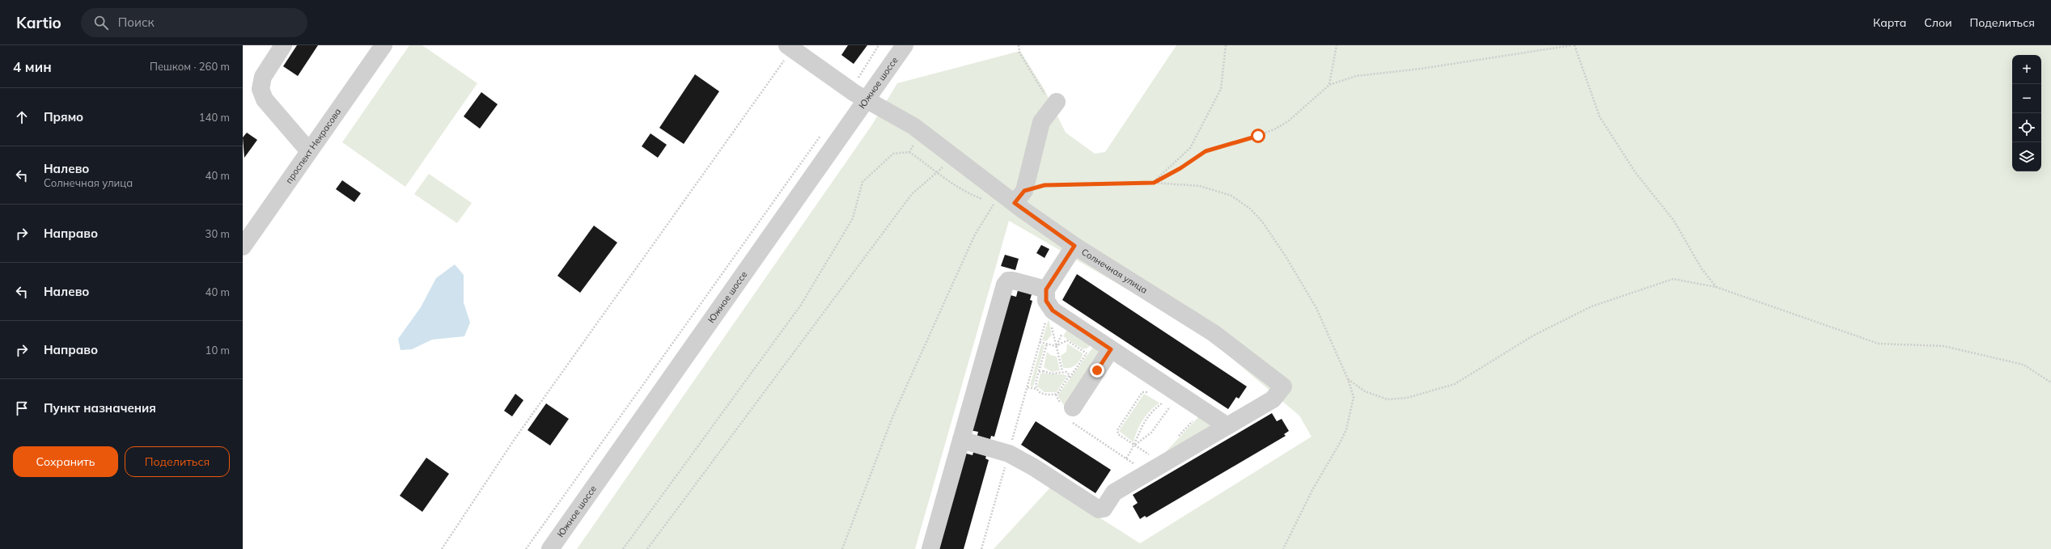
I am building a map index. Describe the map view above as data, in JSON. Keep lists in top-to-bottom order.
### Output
{
  "streets": {
    "street": ["Южное шоссе", "проспект Некрасова", "Солнечная улица"]
  },
  "crossings": [
    ["Южное шоссе", "Солнечная улица"]
  ],
  "page": {
    "header": "Kartio",
    "search": "Поиск",
    "nav": ["Карта", "Слои", "Поделиться"],
    "heading": ["4 мин", "Пешком · 260 m"],
    "map_buttons": ["+", "−"],
    "list": [
      ["Прямо", "140 m"],
      ["Налево", "Солнечная улица", "40 m"],
      ["Направо", "30 m"],
      ["Налево", "40 m"],
      ["Направо", "10 m"],
      "Пункт назначения"
    ],
    "buttons": ["Сохранить", "Поделиться"]
  }
}
